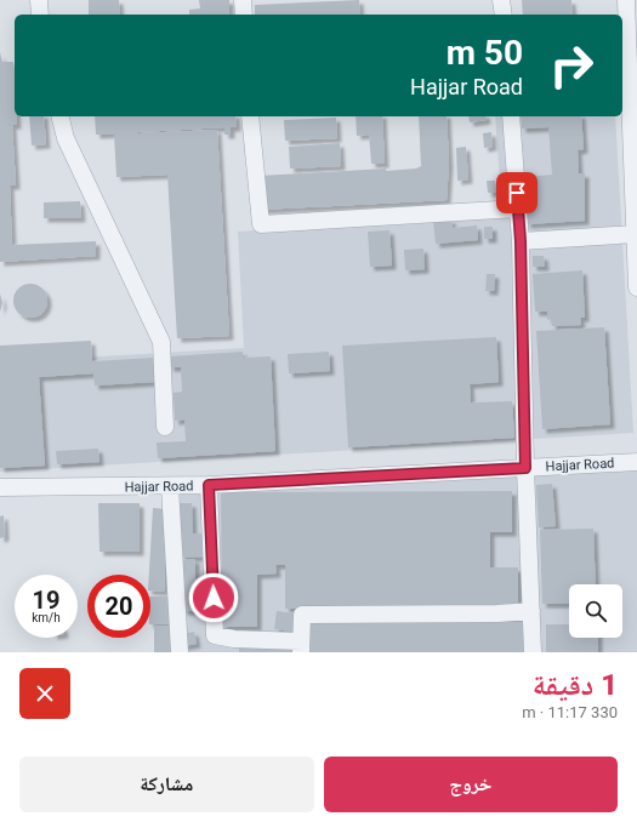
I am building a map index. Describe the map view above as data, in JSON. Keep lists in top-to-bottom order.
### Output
{
  "streets": {
    "street": ["Hajjar Road"]
  },
  "page": {
    "turn": ["50 m", "Hajjar Road"],
    "speed": "19 km/h",
    "limit": "20",
    "heading": ["1 دقيقة", "330 m · 11:17"],
    "buttons": ["خروج", "مشاركة"]
  }
}
